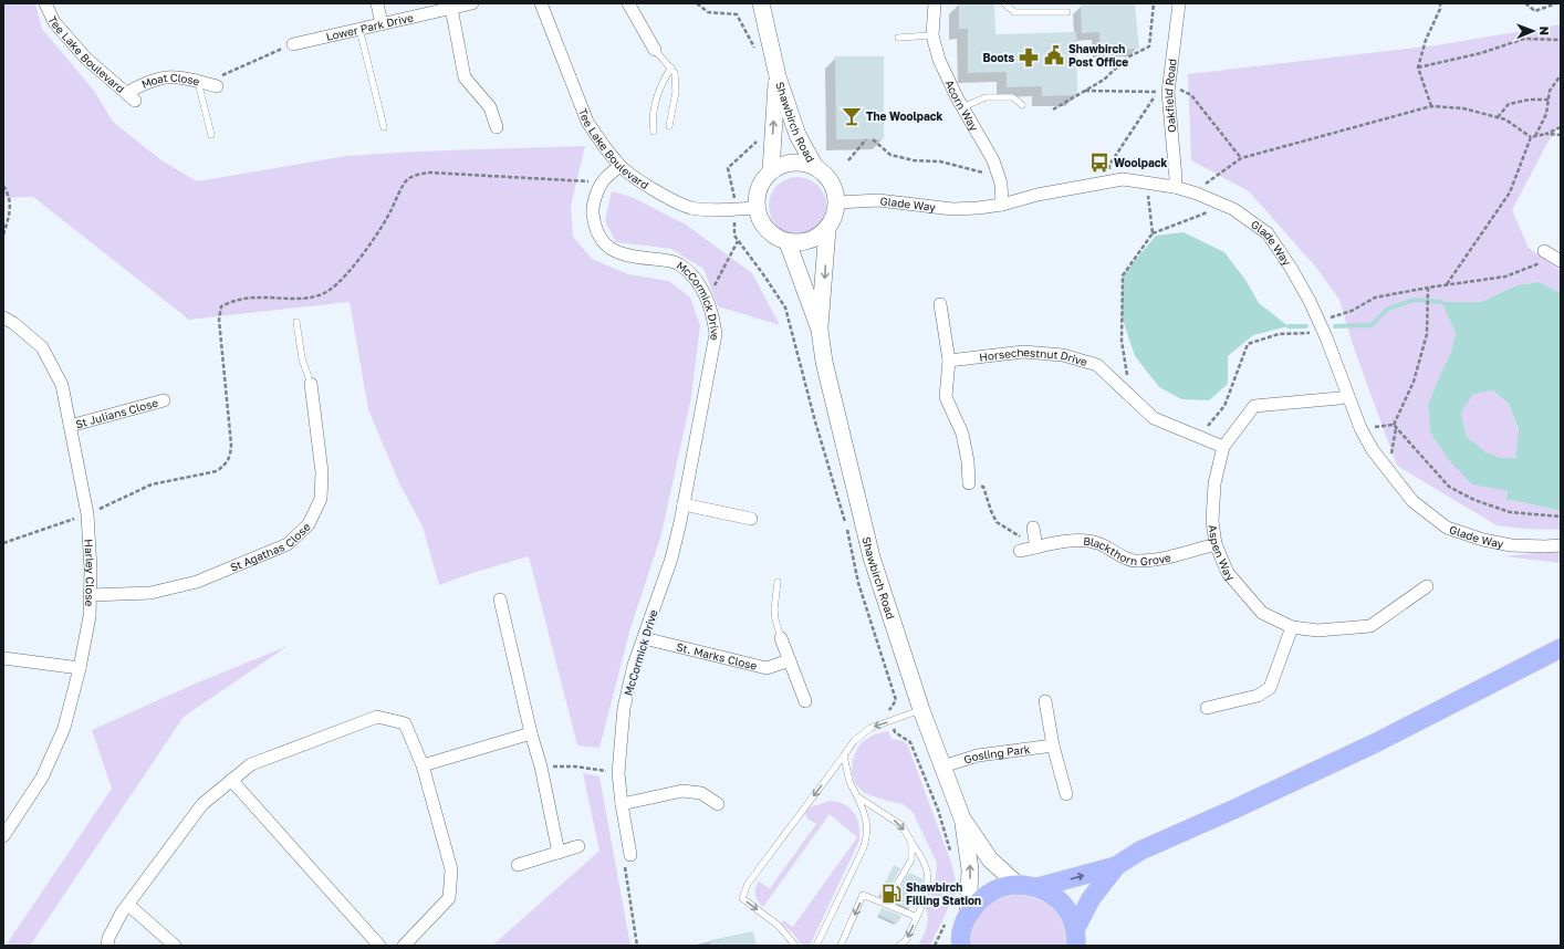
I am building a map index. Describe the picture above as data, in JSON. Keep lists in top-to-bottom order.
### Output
{
  "streets": {
    "main road": ["Shawbirch Road"],
    "street": [
      "Lower Park Drive",
      "Tee Lake Boulevard",
      "Moat Close",
      "Oakfield Road",
      "Acorn Way",
      "Glade Way",
      "McCormick Drive",
      "Horsechestnut Drive",
      "St Julians Close",
      "St Agathas Close",
      "Blackthorn Grove",
      "Aspen Way",
      "Harley Close",
      "St. Marks Close",
      "Gosling Park"
    ]
  },
  "crossings": [
    ["Tee Lake Boulevard", "Moat Close"],
    ["Tee Lake Boulevard", "Shawbirch Road"],
    ["Tee Lake Boulevard", "Glade Way"],
    ["Tee Lake Boulevard", "McCormick Drive"],
    ["Oakfield Road", "Glade Way"],
    ["Acorn Way", "Glade Way"],
    ["Shawbirch Road", "Glade Way"],
    ["Shawbirch Road", "Gosling Park"],
    ["Glade Way", "Aspen Way"],
    ["McCormick Drive", "St. Marks Close"],
    ["Horsechestnut Drive", "Aspen Way"],
    ["St Julians Close", "Harley Close"],
    ["St Agathas Close", "Harley Close"],
    ["Blackthorn Grove", "Aspen Way"]
  ],
  "places": {
    "public building": ["Shawbirch Post Office"],
    "pharmacy": ["Boots"],
    "bar": ["The Woolpack"],
    "bus stop": ["Woolpack"],
    "fuel station": ["Shawbirch Filling Station"]
  },
  "north": "right"
}
